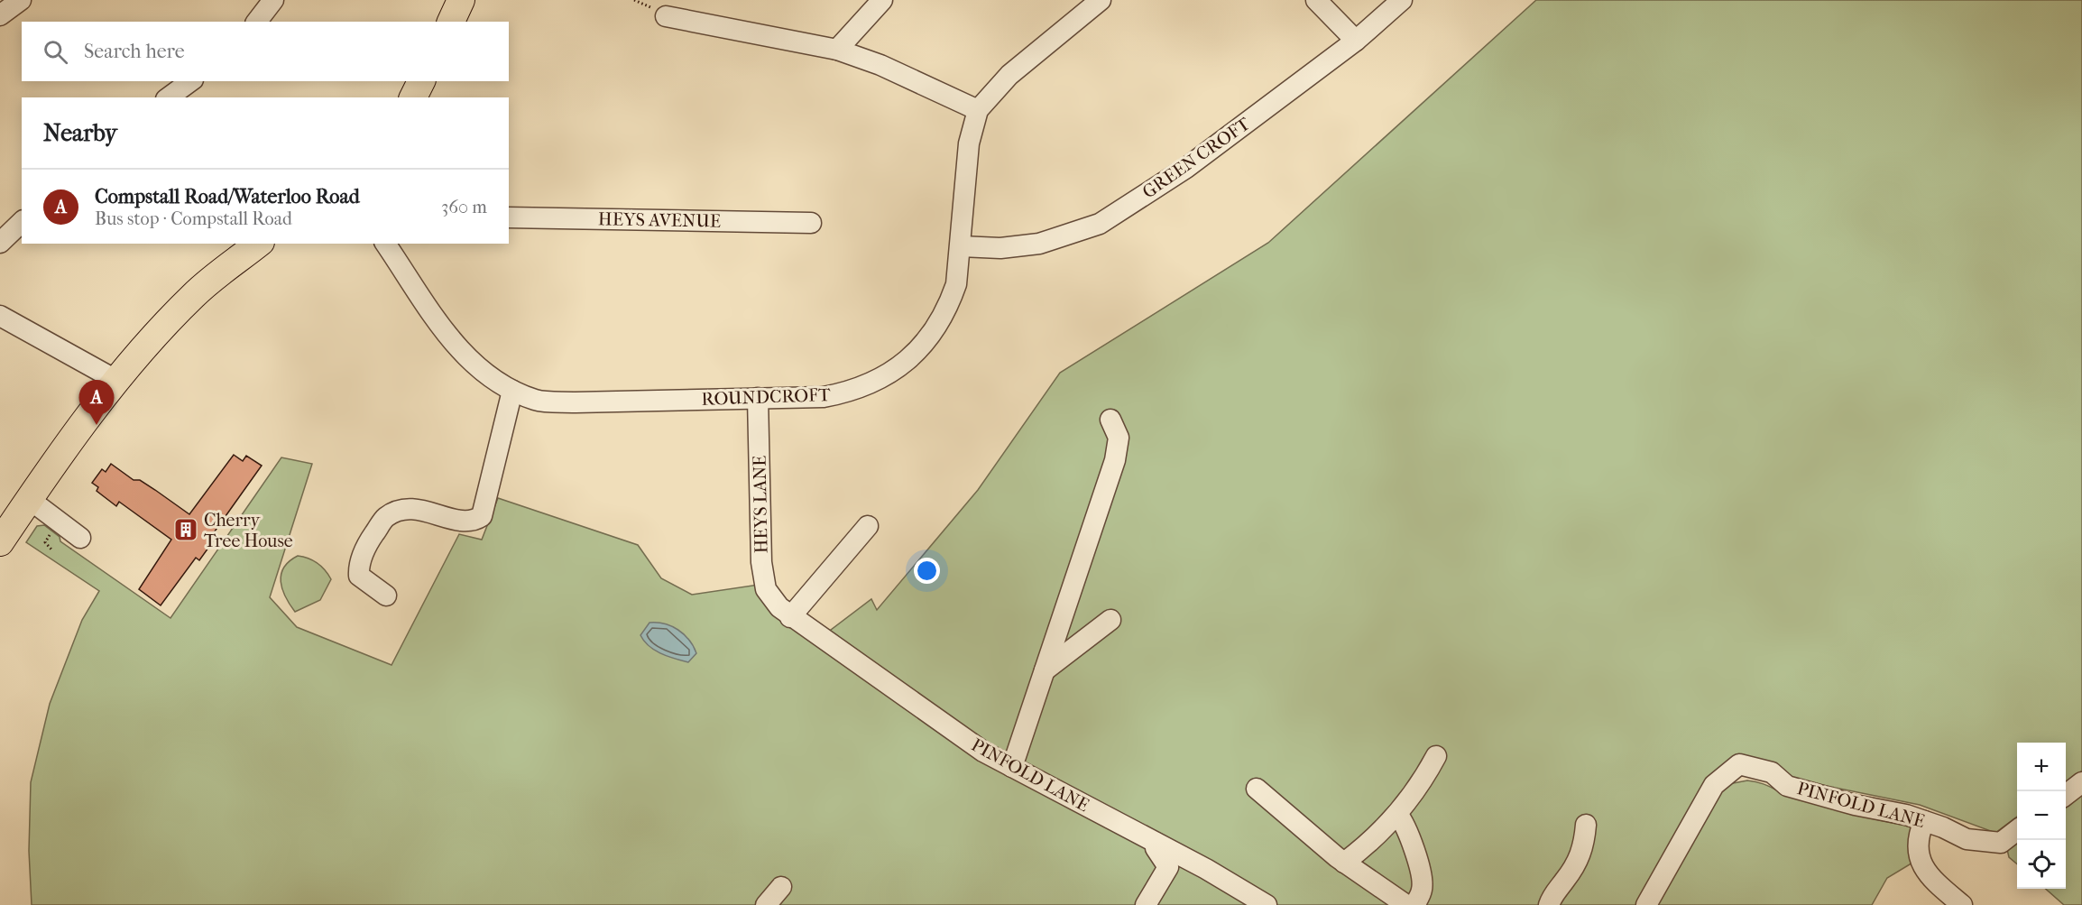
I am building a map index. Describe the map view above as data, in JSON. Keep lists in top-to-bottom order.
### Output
{
  "streets": {
    "street": [
      "GREEN CROFT",
      "HEYS AVENUE",
      "ROUNDCROFT",
      "HEYS LANE",
      "PINFOLD LANE"
    ]
  },
  "crossings": [
    ["GREEN CROFT", "ROUNDCROFT"],
    ["ROUNDCROFT", "HEYS LANE"],
    ["HEYS LANE", "PINFOLD LANE"]
  ],
  "places": {
    "building": ["Cherry Tree House"]
  },
  "page": {
    "search": "Search here",
    "heading": "Nearby",
    "list": [
      {
        "mark": "A",
        "name": "Compstall Road/Waterloo Road",
        "note": "Bus stop · Compstall Road",
        "value": "360 m"
      }
    ],
    "pins": "A",
    "map_buttons": ["+", "−"]
  }
}
